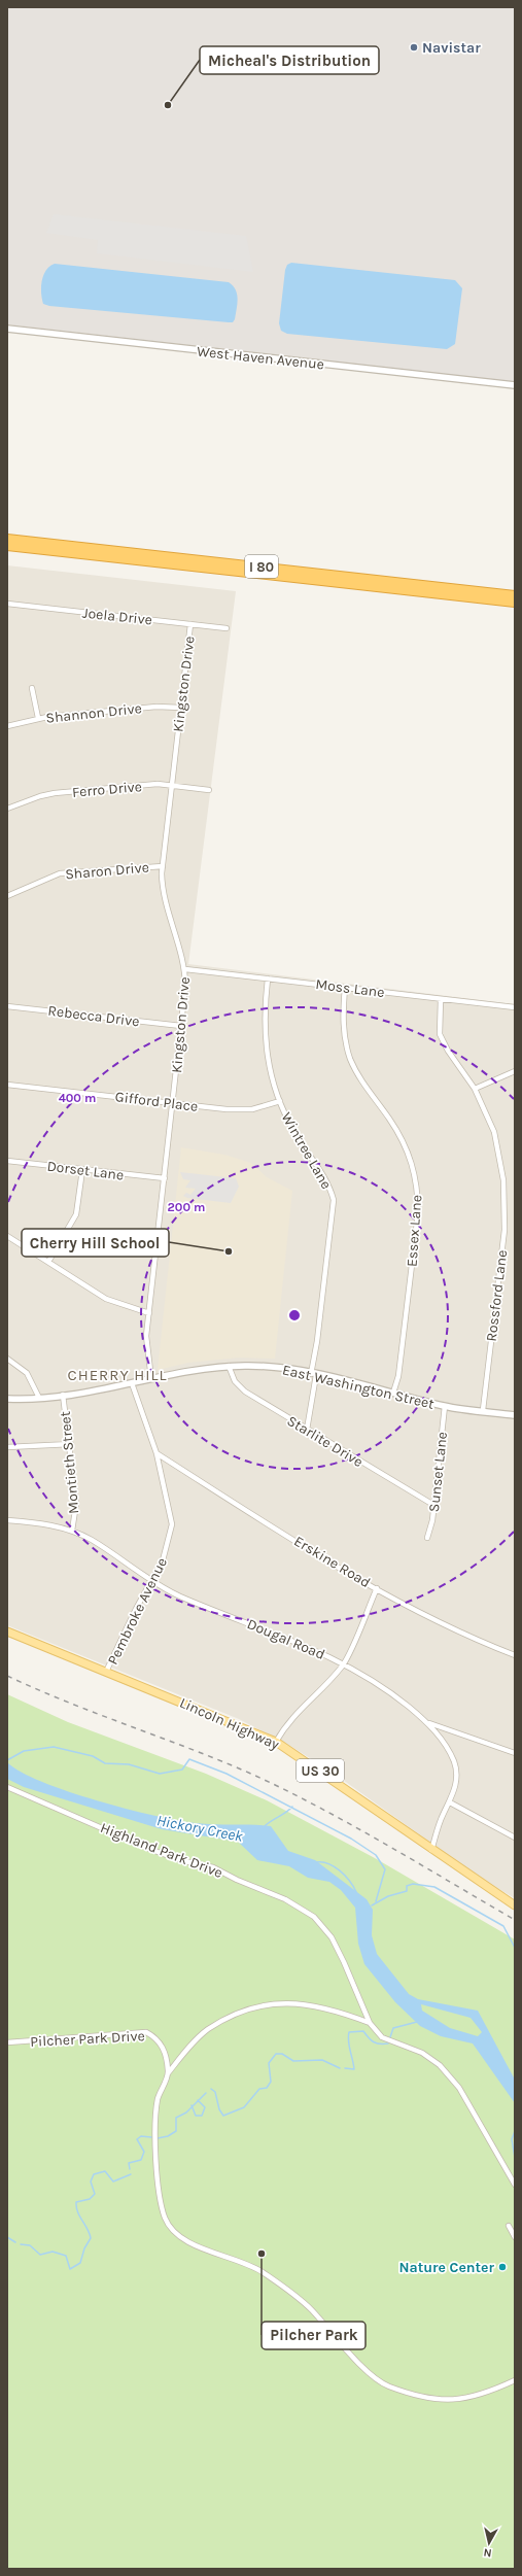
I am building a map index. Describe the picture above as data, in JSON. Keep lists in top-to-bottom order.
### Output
{
  "streets": {
    "highway": ["I 80"],
    "main road": ["Lincoln Highway", "US 30"],
    "street": [
      "West Haven Avenue",
      "Joela Drive",
      "Kingston Drive",
      "Shannon Drive",
      "Ferro Drive",
      "Sharon Drive",
      "Moss Lane",
      "Rebecca Drive",
      "Gifford Place",
      "Wintree Lane",
      "Dorset Lane",
      "Essex Lane",
      "Rossford Lane",
      "East Washington Street",
      "Starlite Drive",
      "Montieth Street",
      "Sunset Lane",
      "Erskine Road",
      "Pembroke Avenue",
      "Dougal Road",
      "Highland Park Drive",
      "Pilcher Park Drive"
    ]
  },
  "crossings": [
    ["Joela Drive", "Kingston Drive"],
    ["Kingston Drive", "Shannon Drive"],
    ["Kingston Drive", "Ferro Drive"],
    ["Kingston Drive", "Sharon Drive"],
    ["Kingston Drive", "Moss Lane"],
    ["Kingston Drive", "Rebecca Drive"],
    ["Kingston Drive", "Gifford Place"],
    ["Kingston Drive", "Dorset Lane"],
    ["Kingston Drive", "East Washington Street"],
    ["Moss Lane", "Wintree Lane"],
    ["Moss Lane", "Essex Lane"],
    ["Moss Lane", "Rossford Lane"],
    ["Gifford Place", "Wintree Lane"],
    ["Wintree Lane", "East Washington Street"],
    ["Wintree Lane", "Starlite Drive"],
    ["Essex Lane", "East Washington Street"],
    ["Rossford Lane", "East Washington Street"],
    ["East Washington Street", "Starlite Drive"],
    ["East Washington Street", "Montieth Street"],
    ["East Washington Street", "Sunset Lane"],
    ["East Washington Street", "Pembroke Avenue"],
    ["Starlite Drive", "Sunset Lane"],
    ["Montieth Street", "Dougal Road"],
    ["Erskine Road", "Pembroke Avenue"],
    ["Pembroke Avenue", "Dougal Road"],
    ["Pembroke Avenue", "Lincoln Highway"],
    ["Dougal Road", "Lincoln Highway"]
  ],
  "districts": ["CHERRY HILL"],
  "water": ["Hickory Creek"],
  "places": [
    "Navistar",
    "Micheal's Distribution",
    "Cherry Hill School",
    "Pilcher Park",
    "Nature Center"
  ],
  "north": "bottom",
  "rings": ["400 m", "200 m"]
}
